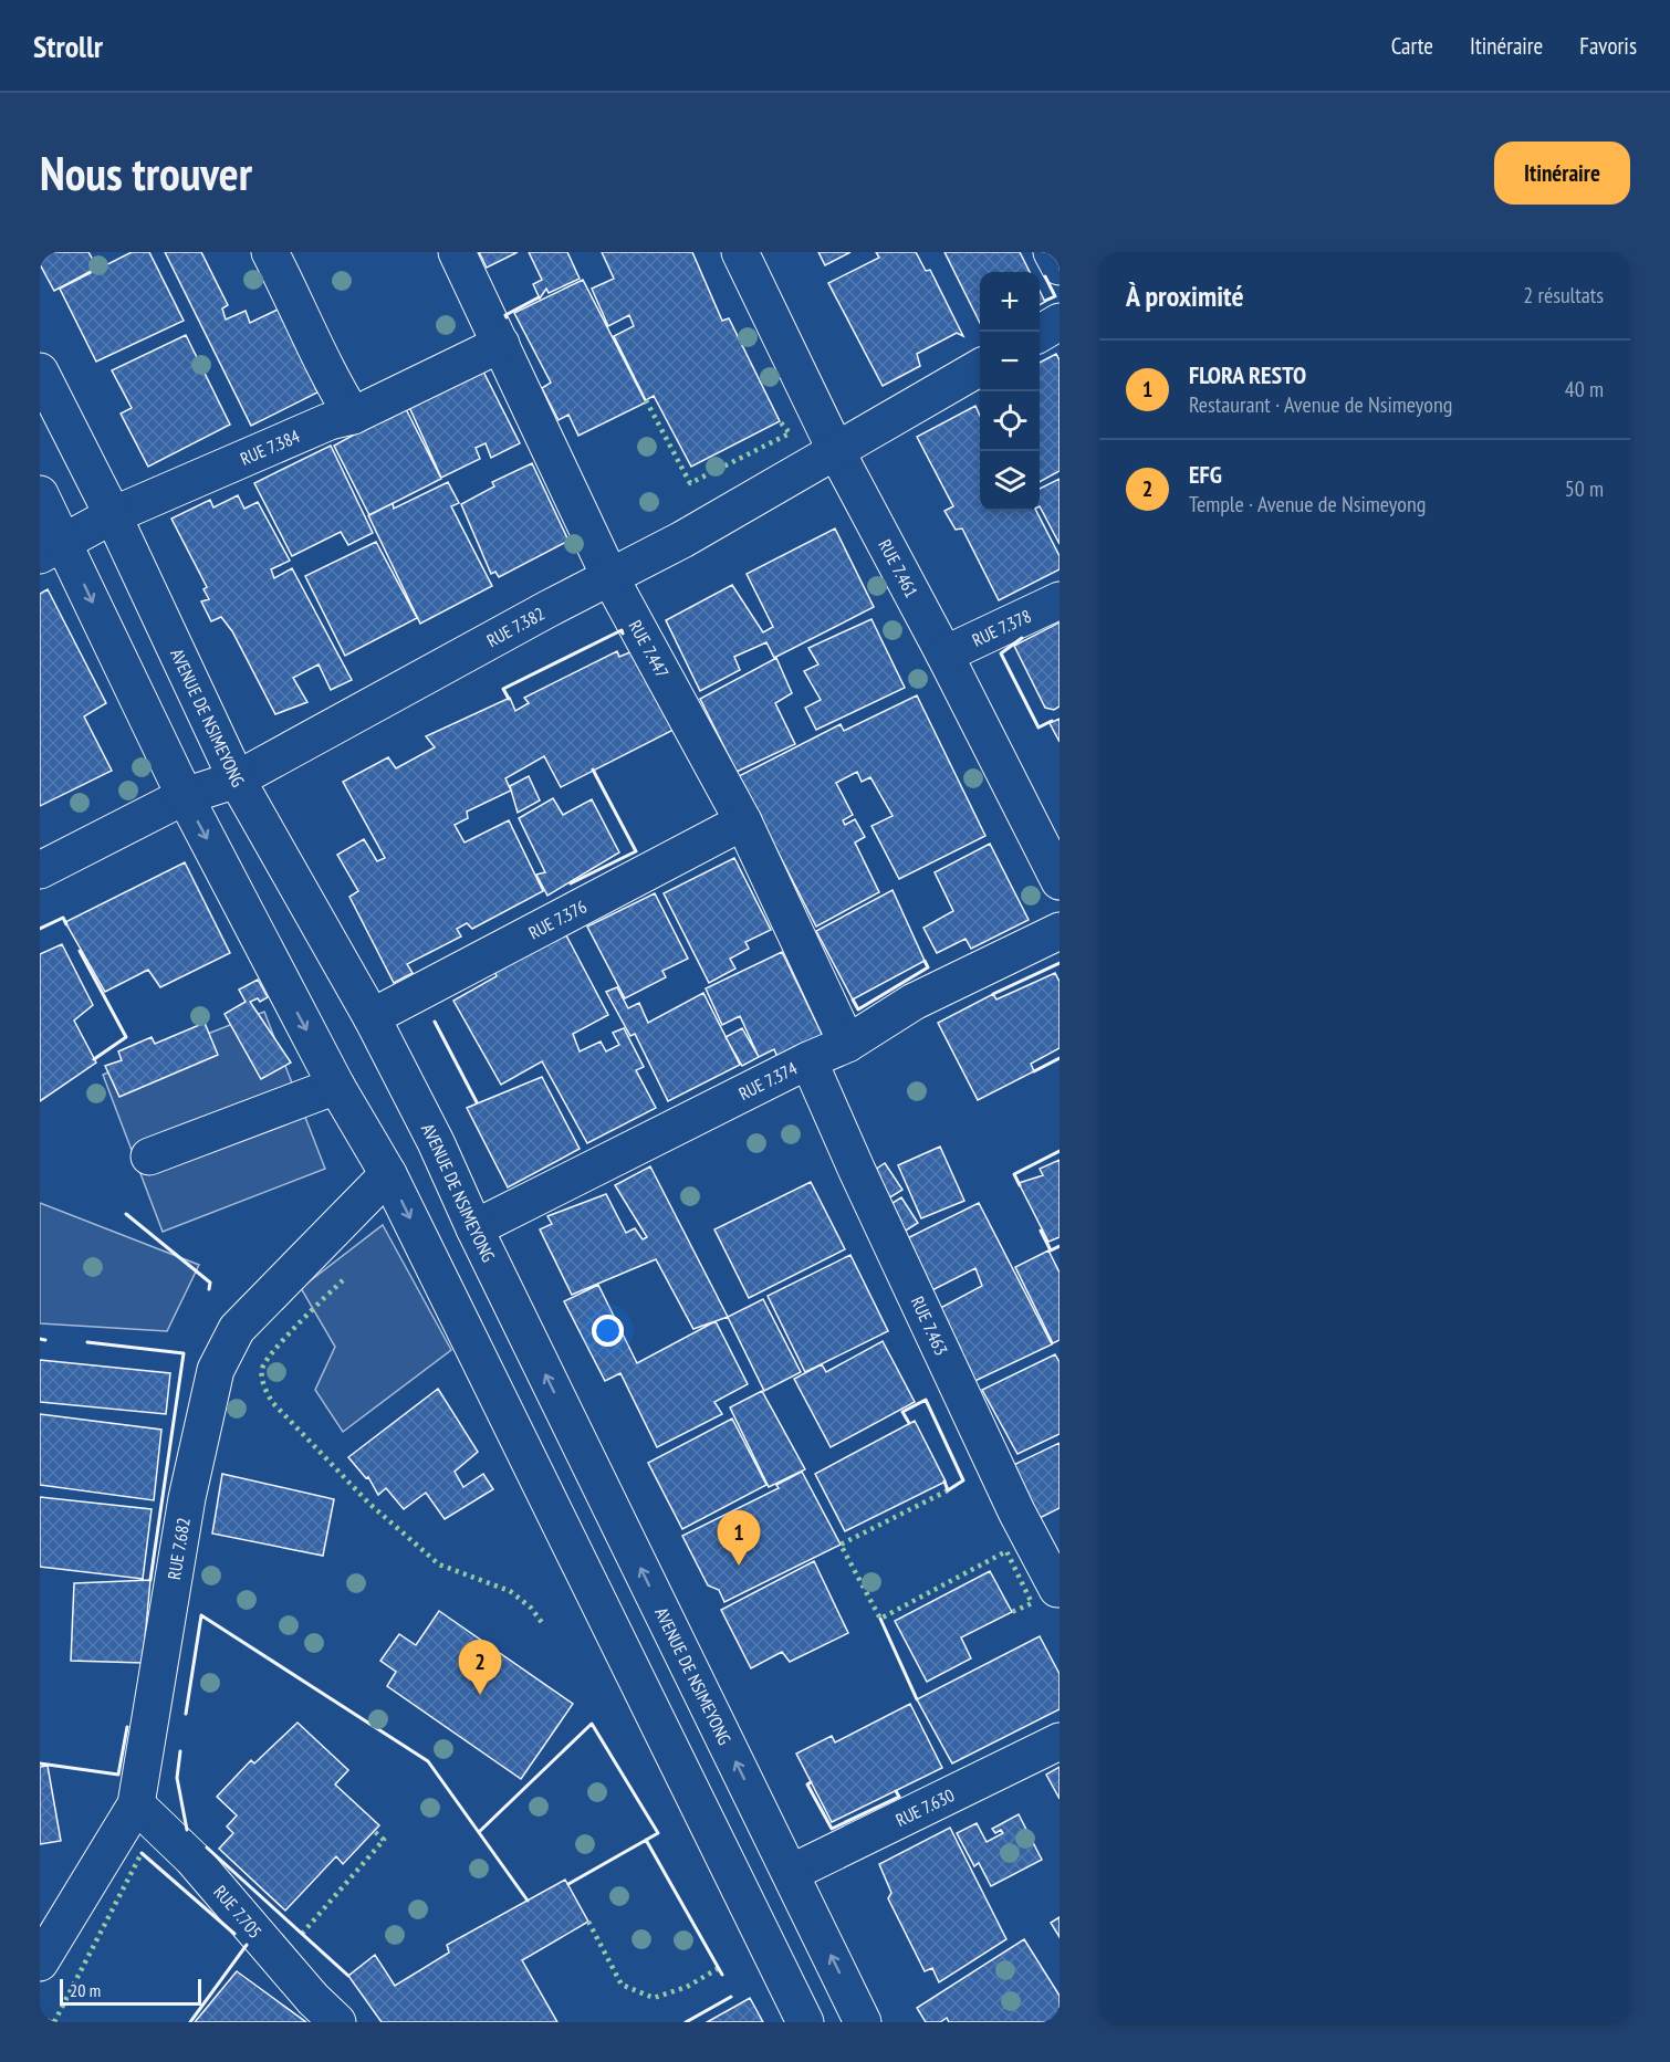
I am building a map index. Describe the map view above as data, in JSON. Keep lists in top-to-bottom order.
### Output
{
  "streets": {
    "street": [
      "RUE 7.384",
      "RUE 7.461",
      "RUE 7.382",
      "RUE 7.378",
      "RUE 7.447",
      "AVENUE DE NSIMEYONG",
      "RUE 7.376",
      "RUE 7.374",
      "RUE 7.463",
      "RUE 7.682",
      "RUE 7.630",
      "RUE 7.705"
    ]
  },
  "crossings": [
    ["RUE 7.384", "RUE 7.447"],
    ["RUE 7.384", "AVENUE DE NSIMEYONG"],
    ["RUE 7.461", "RUE 7.382"],
    ["RUE 7.461", "RUE 7.378"],
    ["RUE 7.382", "RUE 7.447"],
    ["RUE 7.382", "AVENUE DE NSIMEYONG"],
    ["RUE 7.447", "RUE 7.376"],
    ["RUE 7.447", "RUE 7.374"],
    ["AVENUE DE NSIMEYONG", "RUE 7.376"],
    ["AVENUE DE NSIMEYONG", "RUE 7.374"],
    ["AVENUE DE NSIMEYONG", "RUE 7.630"],
    ["RUE 7.374", "RUE 7.463"],
    ["RUE 7.682", "RUE 7.705"]
  ],
  "scale_bar": "20 m",
  "page": {
    "header": "Strollr",
    "nav": ["Carte", "Itinéraire", "Favoris"],
    "buttons": "Itinéraire",
    "title": "Nous trouver",
    "heading": ["À proximité", "2 résultats"],
    "map_buttons": ["+", "−"],
    "list": [
      {
        "mark": "1",
        "name": "FLORA RESTO",
        "note": "Restaurant · Avenue de Nsimeyong",
        "value": "40 m"
      },
      {
        "mark": "2",
        "name": "EFG",
        "note": "Temple · Avenue de Nsimeyong",
        "value": "50 m"
      }
    ],
    "pins": ["1", "2"],
    "scale": "20 m"
  }
}
